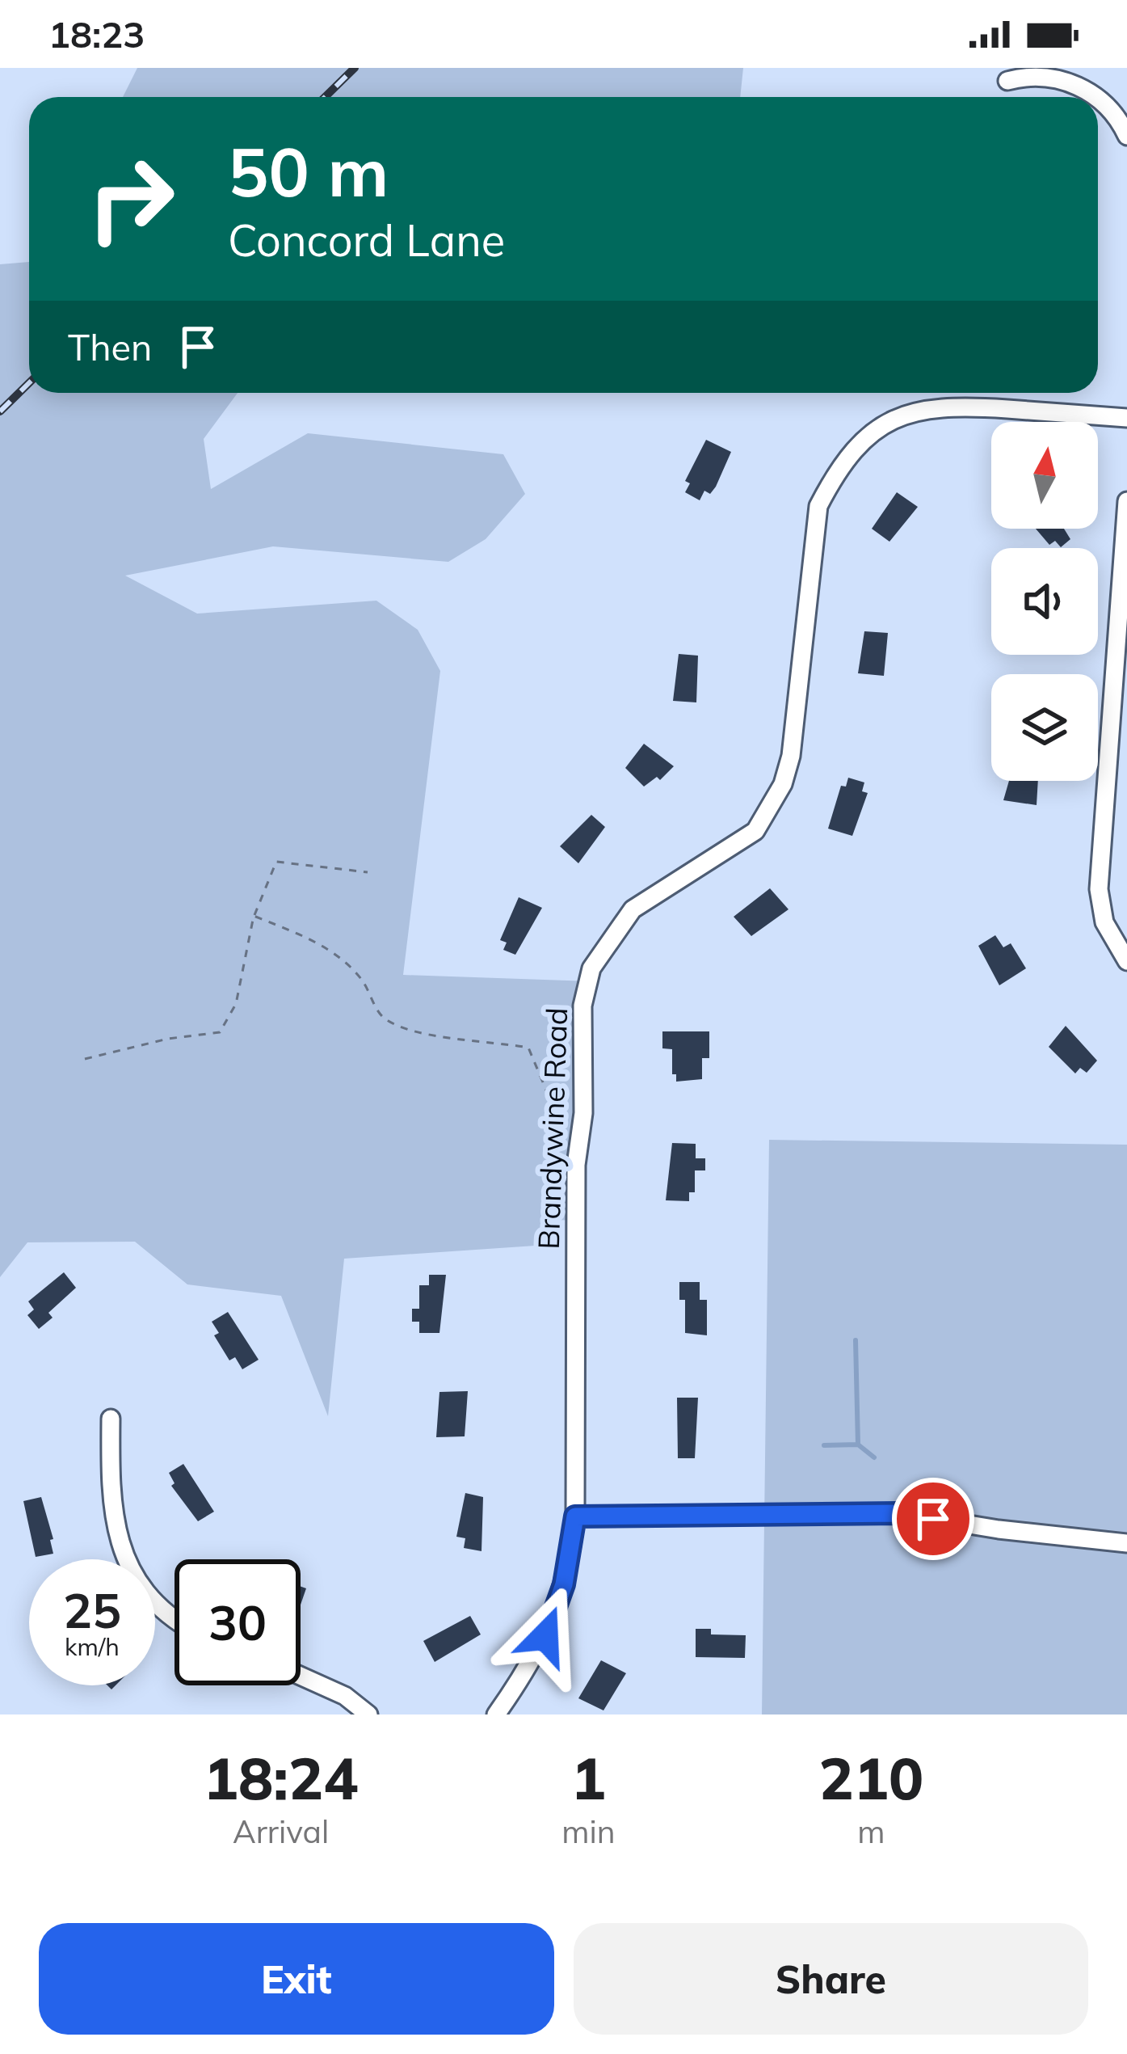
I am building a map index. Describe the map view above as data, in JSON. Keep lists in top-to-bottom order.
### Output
{
  "streets": {
    "street": ["Brandywine Road"]
  },
  "north": "top",
  "page": {
    "status": "18:23",
    "turn": ["50 m", "Concord Lane"],
    "then": "Then",
    "speed": "25 km/h",
    "limit": "30",
    "eta": [
      "18:24",
      "Arrival",
      "1",
      "min",
      "210",
      "m"
    ],
    "buttons": ["Exit", "Share"]
  }
}
